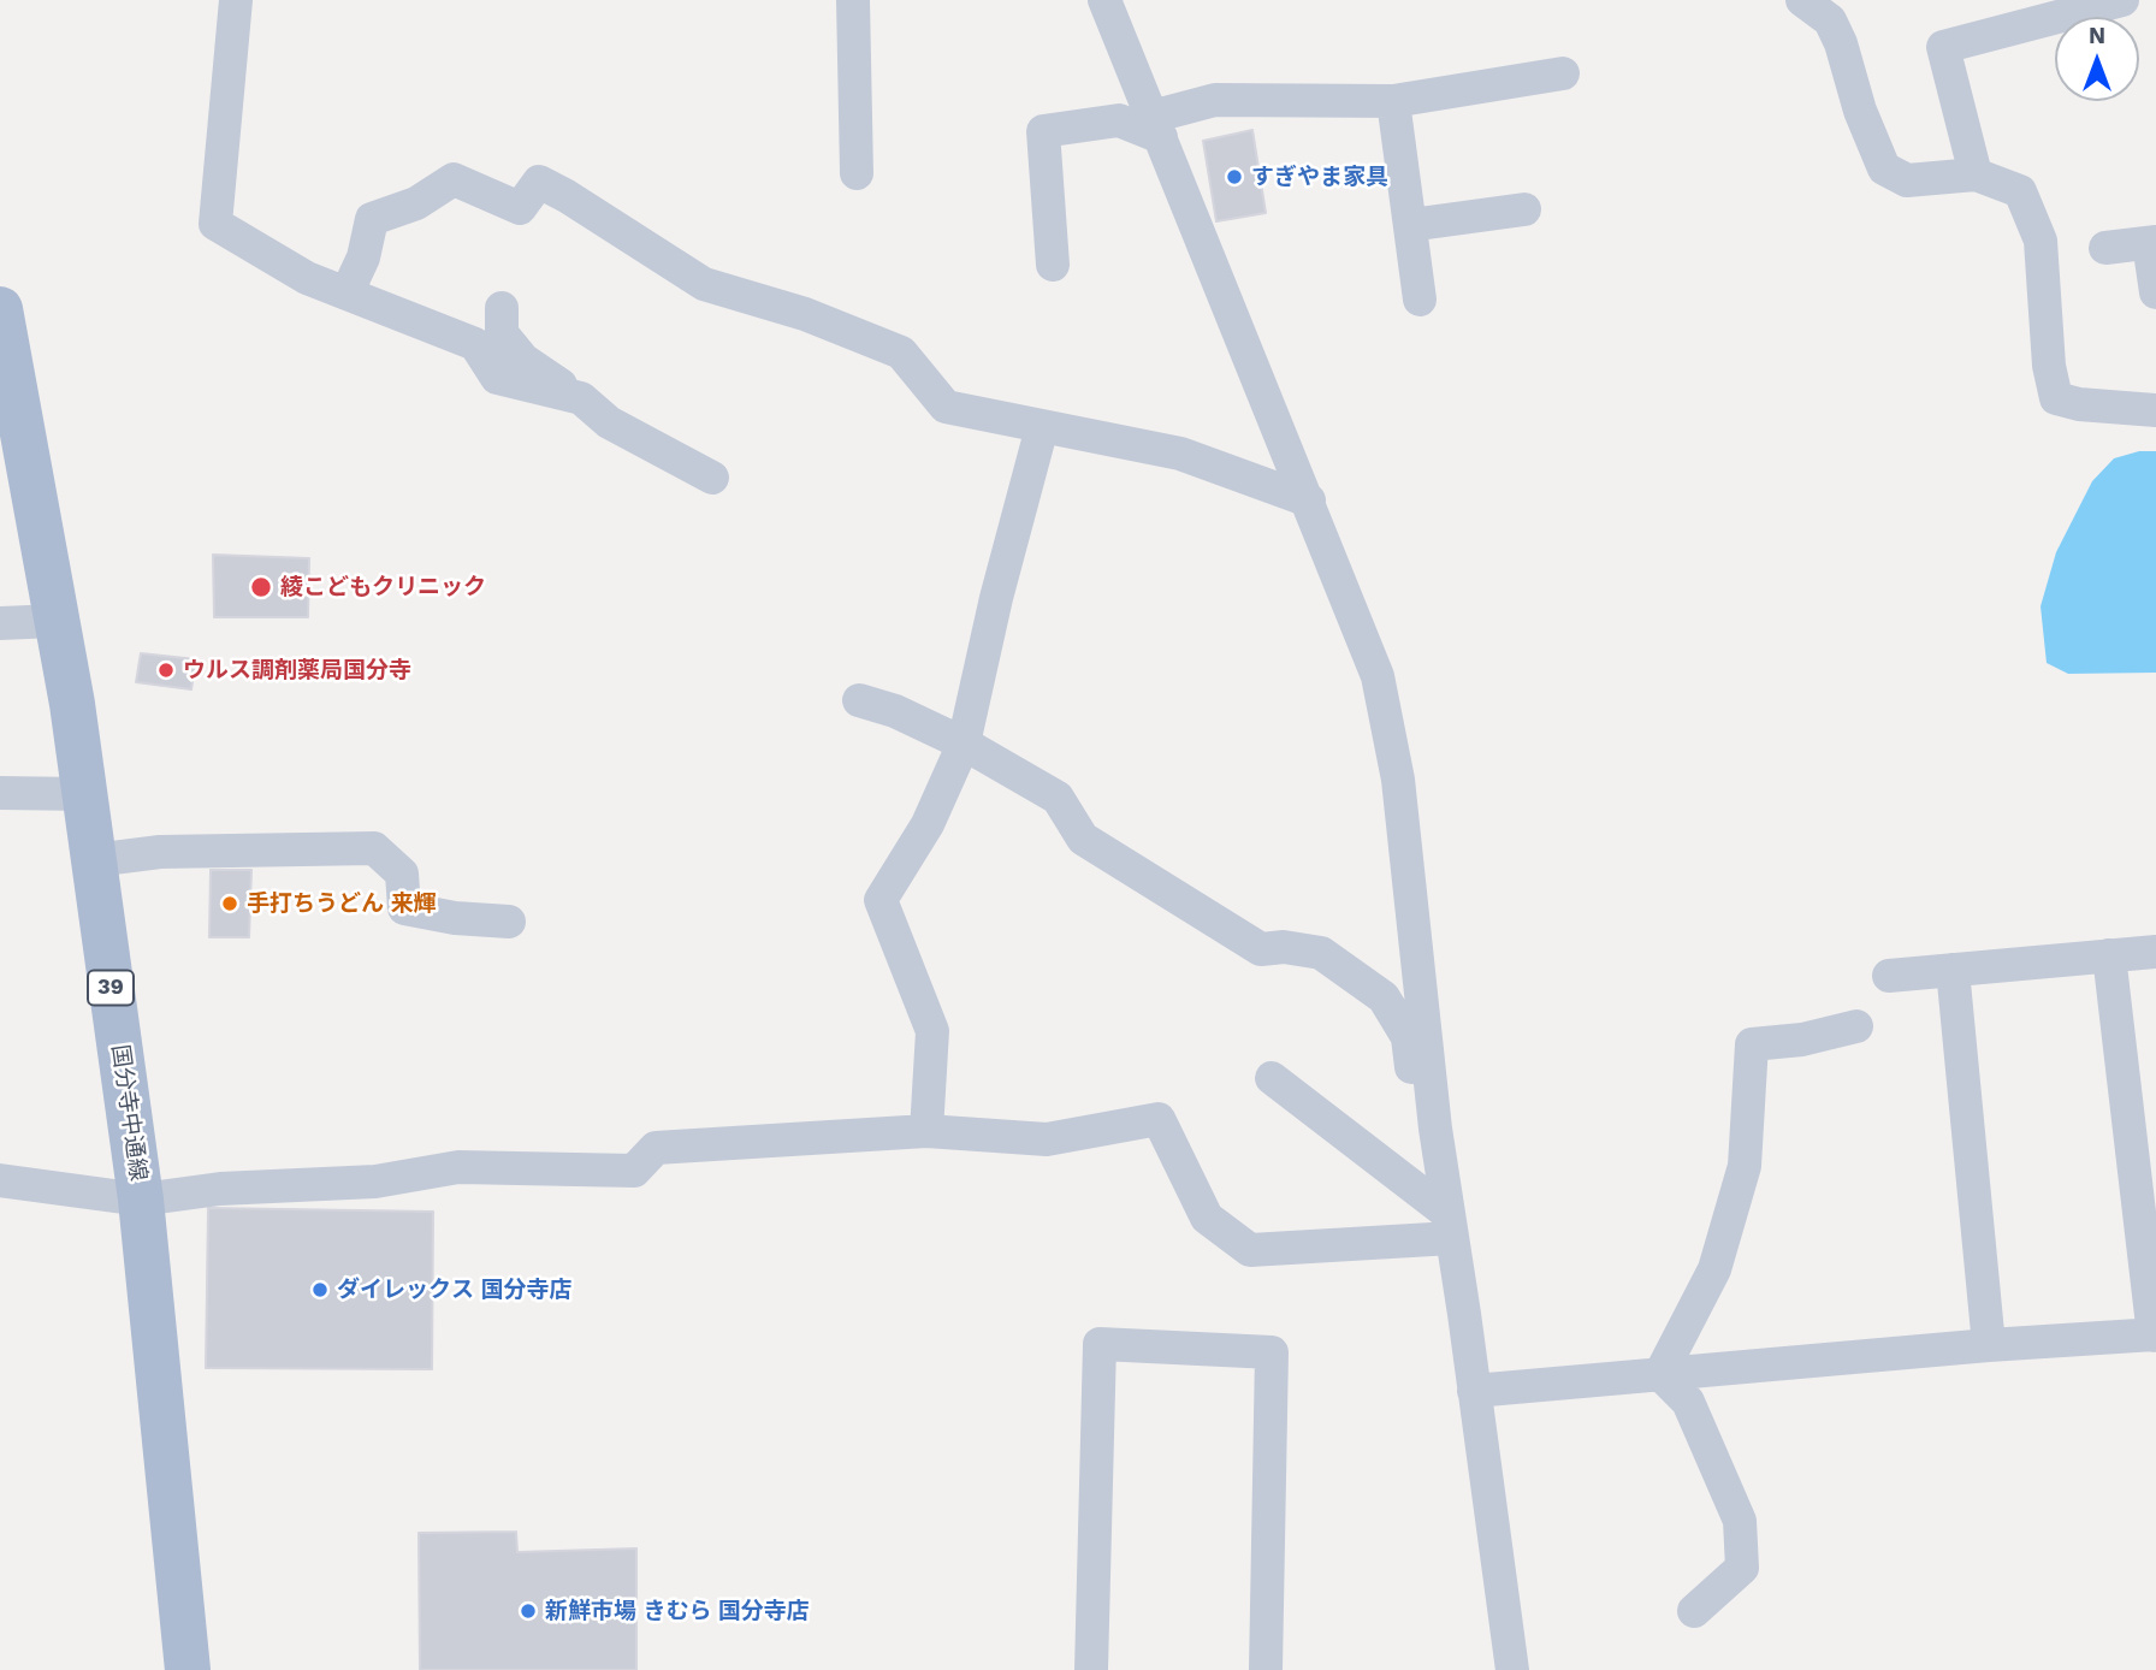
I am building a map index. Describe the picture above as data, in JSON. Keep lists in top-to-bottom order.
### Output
{
  "streets": {
    "main road": ["39", "国分寺中通線"]
  },
  "places": [
    "すぎやま家具",
    "綾こどもクリニック",
    "ウルス調剤薬局国分寺",
    "手打ちうどん 来輝",
    "ダイレックス 国分寺店",
    "新鮮市場 きむら 国分寺店"
  ],
  "north": "top"
}
